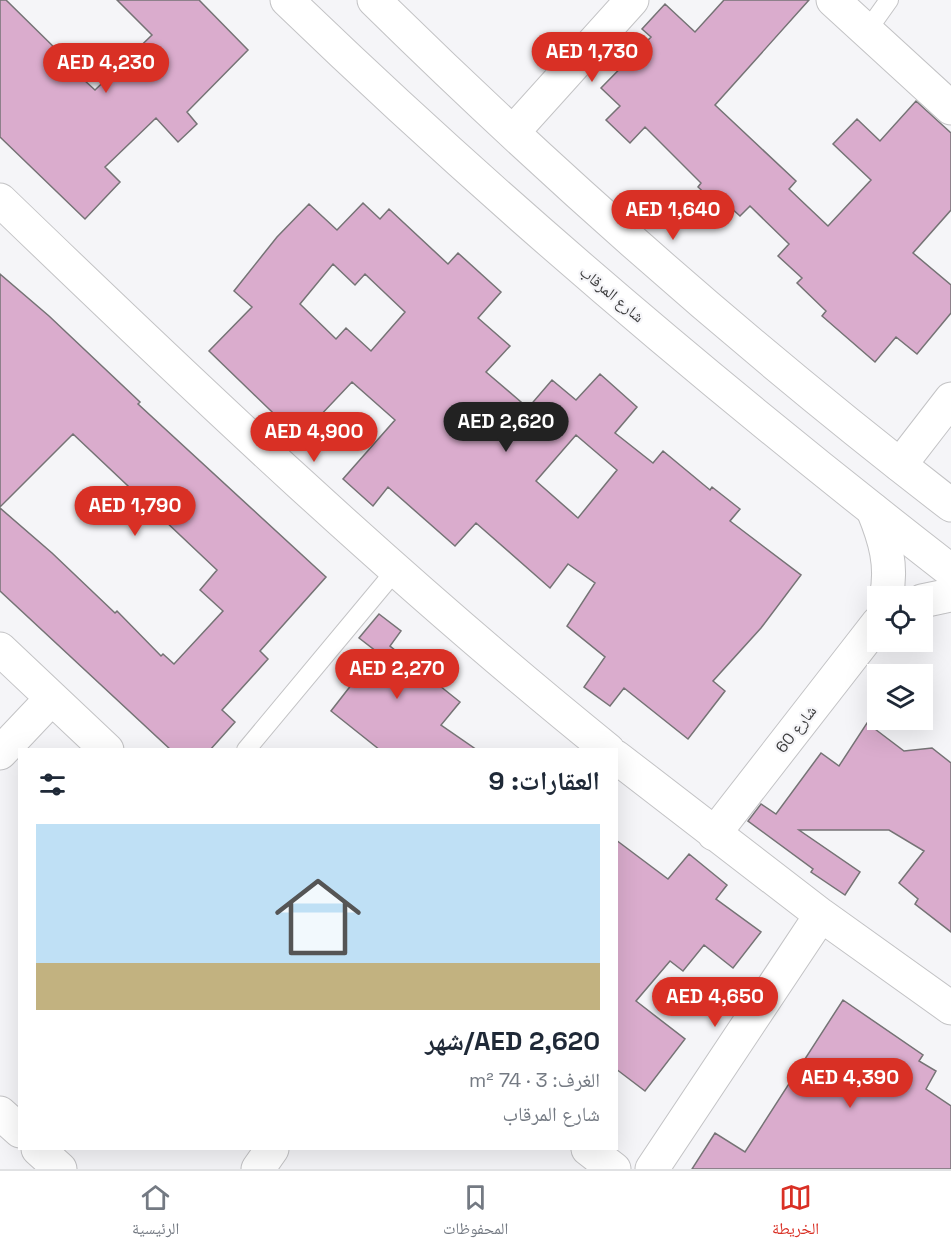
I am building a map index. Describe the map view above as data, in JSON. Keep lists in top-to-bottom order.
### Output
{
  "streets": {
    "street": ["شارع المرقاب", "شارع 60"]
  },
  "page": {
    "price": [
      "AED 1,730",
      "AED 4,230",
      "AED 1,640",
      "AED 2,620",
      "AED 4,900",
      "AED 1,790",
      "AED 2,270",
      "AED 4,650",
      "AED 4,390"
    ],
    "heading": "العقارات: 9",
    "list": [
      {
        "name": "AED 2,620/شهر",
        "note": "الغرف: 3 · 74 m² · شارع المرقاب"
      }
    ],
    "tabs": ["الخريطة", "المحفوظات", "الرئيسية"]
  }
}
